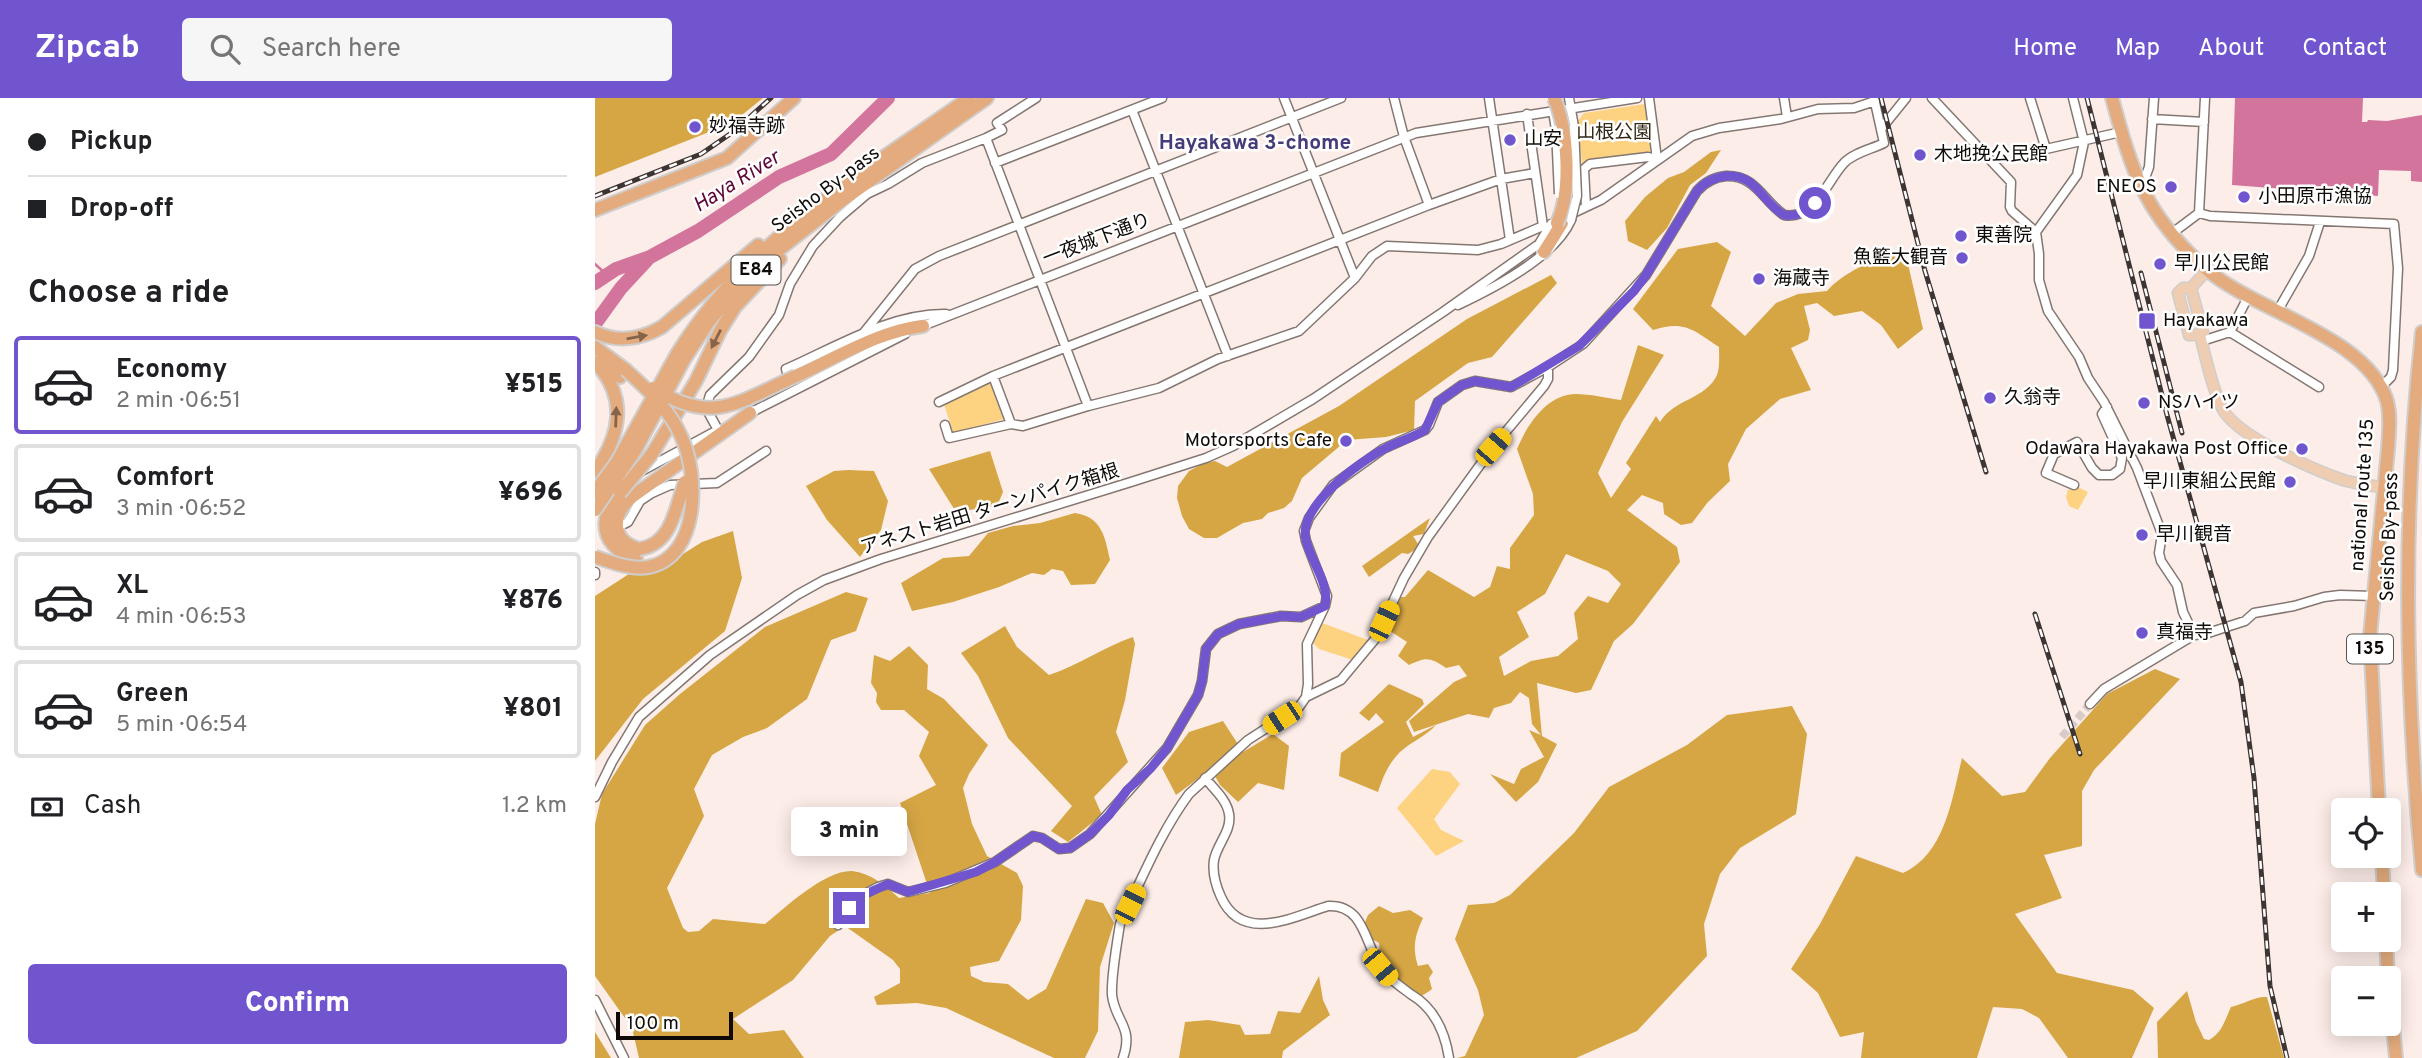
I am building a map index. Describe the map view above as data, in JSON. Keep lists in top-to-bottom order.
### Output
{
  "streets": {
    "highway": [
      "Seisho By-pass",
      "E84",
      "national route 135",
      "135"
    ],
    "street": ["一夜城下通り", "アネスト岩田 ターンパイク箱根"]
  },
  "crossings": [
    ["Seisho By-pass", "一夜城下通り"]
  ],
  "districts": ["Hayakawa 3-chome"],
  "water": ["Haya River"],
  "parks": ["山根公園"],
  "places": {
    "other": [
      "妙福寺跡",
      "山安",
      "木地挽公民館",
      "ENEOS",
      "小田原市漁協",
      "東善院",
      "魚籃大観音",
      "早川公民館",
      "海蔵寺",
      "久翁寺",
      "NSハイツ",
      "Motorsports Cafe",
      "Odawara Hayakawa Post Office",
      "早川東組公民館",
      "早川観音",
      "真福寺"
    ],
    "transit": ["Hayakawa"]
  },
  "scale_bar": "100 m",
  "page": {
    "header": "Zipcab",
    "search": "Search here",
    "nav": [
      "Home",
      "Map",
      "About",
      "Contact"
    ],
    "banner": ["Pickup", "Drop-off"],
    "heading": "Choose a ride",
    "list": [
      {
        "name": "Economy",
        "note": "2 min · 06:51",
        "value": "¥515"
      },
      {
        "name": "Comfort",
        "note": "3 min · 06:52",
        "value": "¥696"
      },
      {
        "name": "XL",
        "note": "4 min · 06:53",
        "value": "¥876"
      },
      {
        "name": "Green",
        "note": "5 min · 06:54",
        "value": "¥801"
      }
    ],
    "pay": ["Cash", "1.2 km"],
    "map_buttons": ["+", "−"],
    "bubble": "3 min",
    "buttons": "Confirm",
    "scale": "100 m"
  }
}
